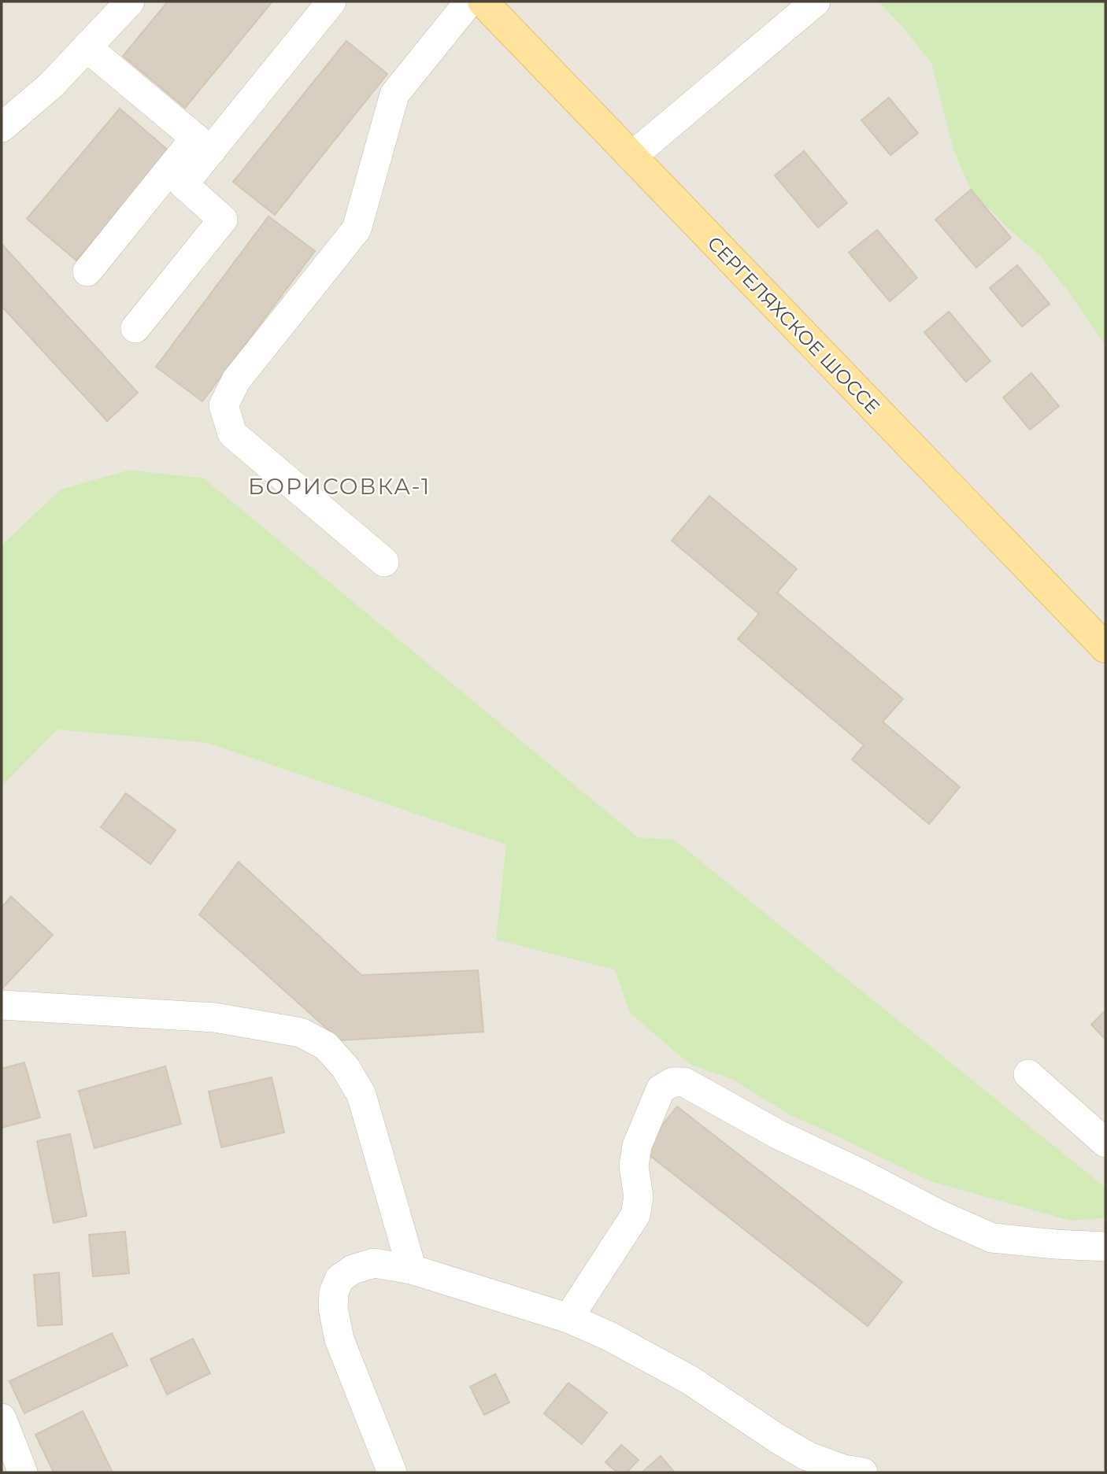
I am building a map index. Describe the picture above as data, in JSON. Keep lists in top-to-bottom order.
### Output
{
  "streets": {
    "main road": ["СЕРГЕЛЯХСКОЕ ШОССЕ"]
  },
  "districts": ["БОРИСОВКА-1"]
}
